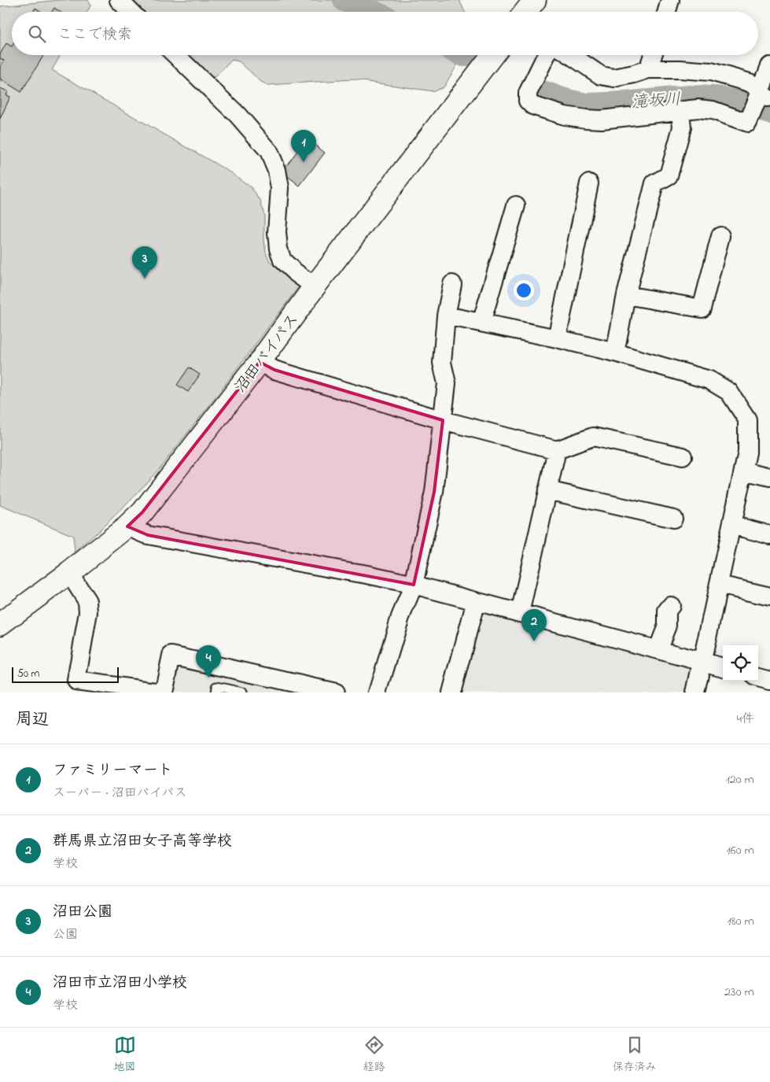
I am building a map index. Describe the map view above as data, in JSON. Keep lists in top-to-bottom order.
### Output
{
  "streets": {
    "street": ["沼田バイパス"]
  },
  "water": ["滝坂川"],
  "scale_bar": "50 m",
  "page": {
    "search": "ここで検索",
    "pins": [
      "1",
      "3",
      "2",
      "4"
    ],
    "scale": "50 m",
    "heading": ["周辺", "4件"],
    "list": [
      {
        "mark": "1",
        "name": "ファミリーマート",
        "note": "スーパー · 沼田バイパス",
        "value": "120 m"
      },
      {
        "mark": "2",
        "name": "群馬県立沼田女子高等学校",
        "note": "学校",
        "value": "160 m"
      },
      {
        "mark": "3",
        "name": "沼田公園",
        "note": "公園",
        "value": "180 m"
      },
      {
        "mark": "4",
        "name": "沼田市立沼田小学校",
        "note": "学校",
        "value": "230 m"
      }
    ],
    "nav": ["地図", "経路", "保存済み"]
  }
}
